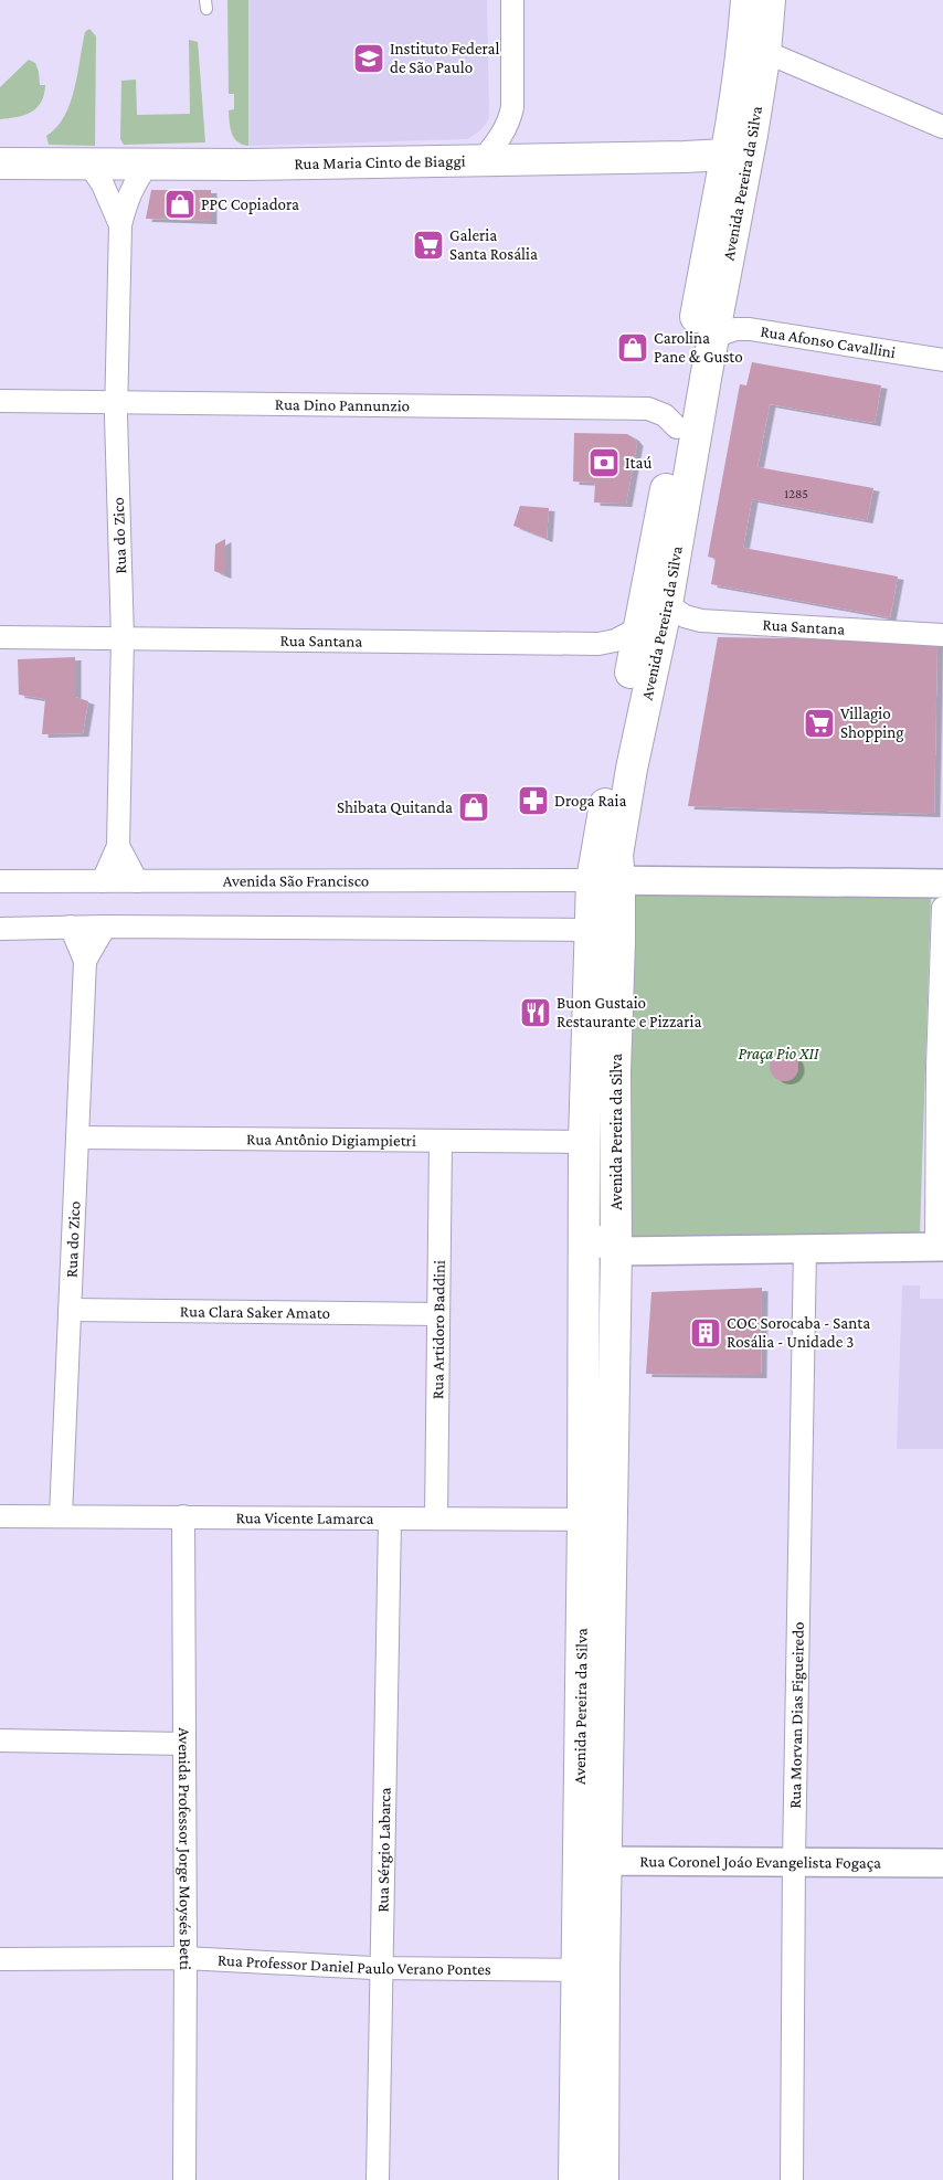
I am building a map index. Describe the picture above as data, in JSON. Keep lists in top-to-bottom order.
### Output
{
  "streets": {
    "main road": ["Rua Maria Cinto de Biaggi", "Avenida Pereira da Silva"],
    "street": [
      "Rua Afonso Cavallini",
      "Rua Dino Pannunzio",
      "Rua do Zico",
      "Rua Santana",
      "Avenida São Francisco",
      "Rua Antônio Digiampietri",
      "Rua Clara Saker Amato",
      "Rua Artidoro Baddini",
      "Rua Vicente Lamarca",
      "Rua Morvan Dias Figueiredo",
      "Avenida Professor Jorge Moysés Betti",
      "Rua Sérgio Labarca",
      "Rua Coronel Joáo Evangelista Fogaça",
      "Rua Professor Daniel Paulo Verano Pontes"
    ]
  },
  "crossings": [
    ["Rua Maria Cinto de Biaggi", "Avenida Pereira da Silva"],
    ["Rua Maria Cinto de Biaggi", "Rua do Zico"],
    ["Avenida Pereira da Silva", "Rua Afonso Cavallini"],
    ["Avenida Pereira da Silva", "Rua Dino Pannunzio"],
    ["Avenida Pereira da Silva", "Rua Santana"],
    ["Avenida Pereira da Silva", "Avenida São Francisco"],
    ["Avenida Pereira da Silva", "Rua Antônio Digiampietri"],
    ["Avenida Pereira da Silva", "Rua Vicente Lamarca"],
    ["Avenida Pereira da Silva", "Rua Coronel Joáo Evangelista Fogaça"],
    ["Avenida Pereira da Silva", "Rua Professor Daniel Paulo Verano Pontes"],
    ["Rua Dino Pannunzio", "Rua do Zico"],
    ["Rua do Zico", "Rua Santana"],
    ["Rua do Zico", "Avenida São Francisco"],
    ["Rua do Zico", "Rua Antônio Digiampietri"],
    ["Rua do Zico", "Rua Clara Saker Amato"],
    ["Rua do Zico", "Rua Vicente Lamarca"],
    ["Rua Antônio Digiampietri", "Rua Artidoro Baddini"],
    ["Rua Clara Saker Amato", "Rua Artidoro Baddini"],
    ["Rua Artidoro Baddini", "Rua Vicente Lamarca"],
    ["Rua Vicente Lamarca", "Avenida Professor Jorge Moysés Betti"],
    ["Rua Vicente Lamarca", "Rua Sérgio Labarca"],
    ["Rua Morvan Dias Figueiredo", "Rua Coronel Joáo Evangelista Fogaça"],
    ["Avenida Professor Jorge Moysés Betti", "Rua Professor Daniel Paulo Verano Pontes"],
    ["Rua Sérgio Labarca", "Rua Professor Daniel Paulo Verano Pontes"]
  ],
  "parks": ["Praça Pio XII"],
  "places": {
    "school or university": ["Instituto Federal de São Paulo"],
    "shop": ["PPC Copiadora", "Carolina Pane & Gusto", "Shibata Quitanda"],
    "supermarket": ["Galeria Santa Rosália", "Villagio Shopping"],
    "bank": ["Itaú"],
    "pharmacy": ["Droga Raia"],
    "restaurant": ["Buon Gustaio Restaurante e Pizzaria"],
    "building": ["COC Sorocaba - Santa Rosália - Unidade 3"]
  },
  "house_numbers": ["1285"]
}
